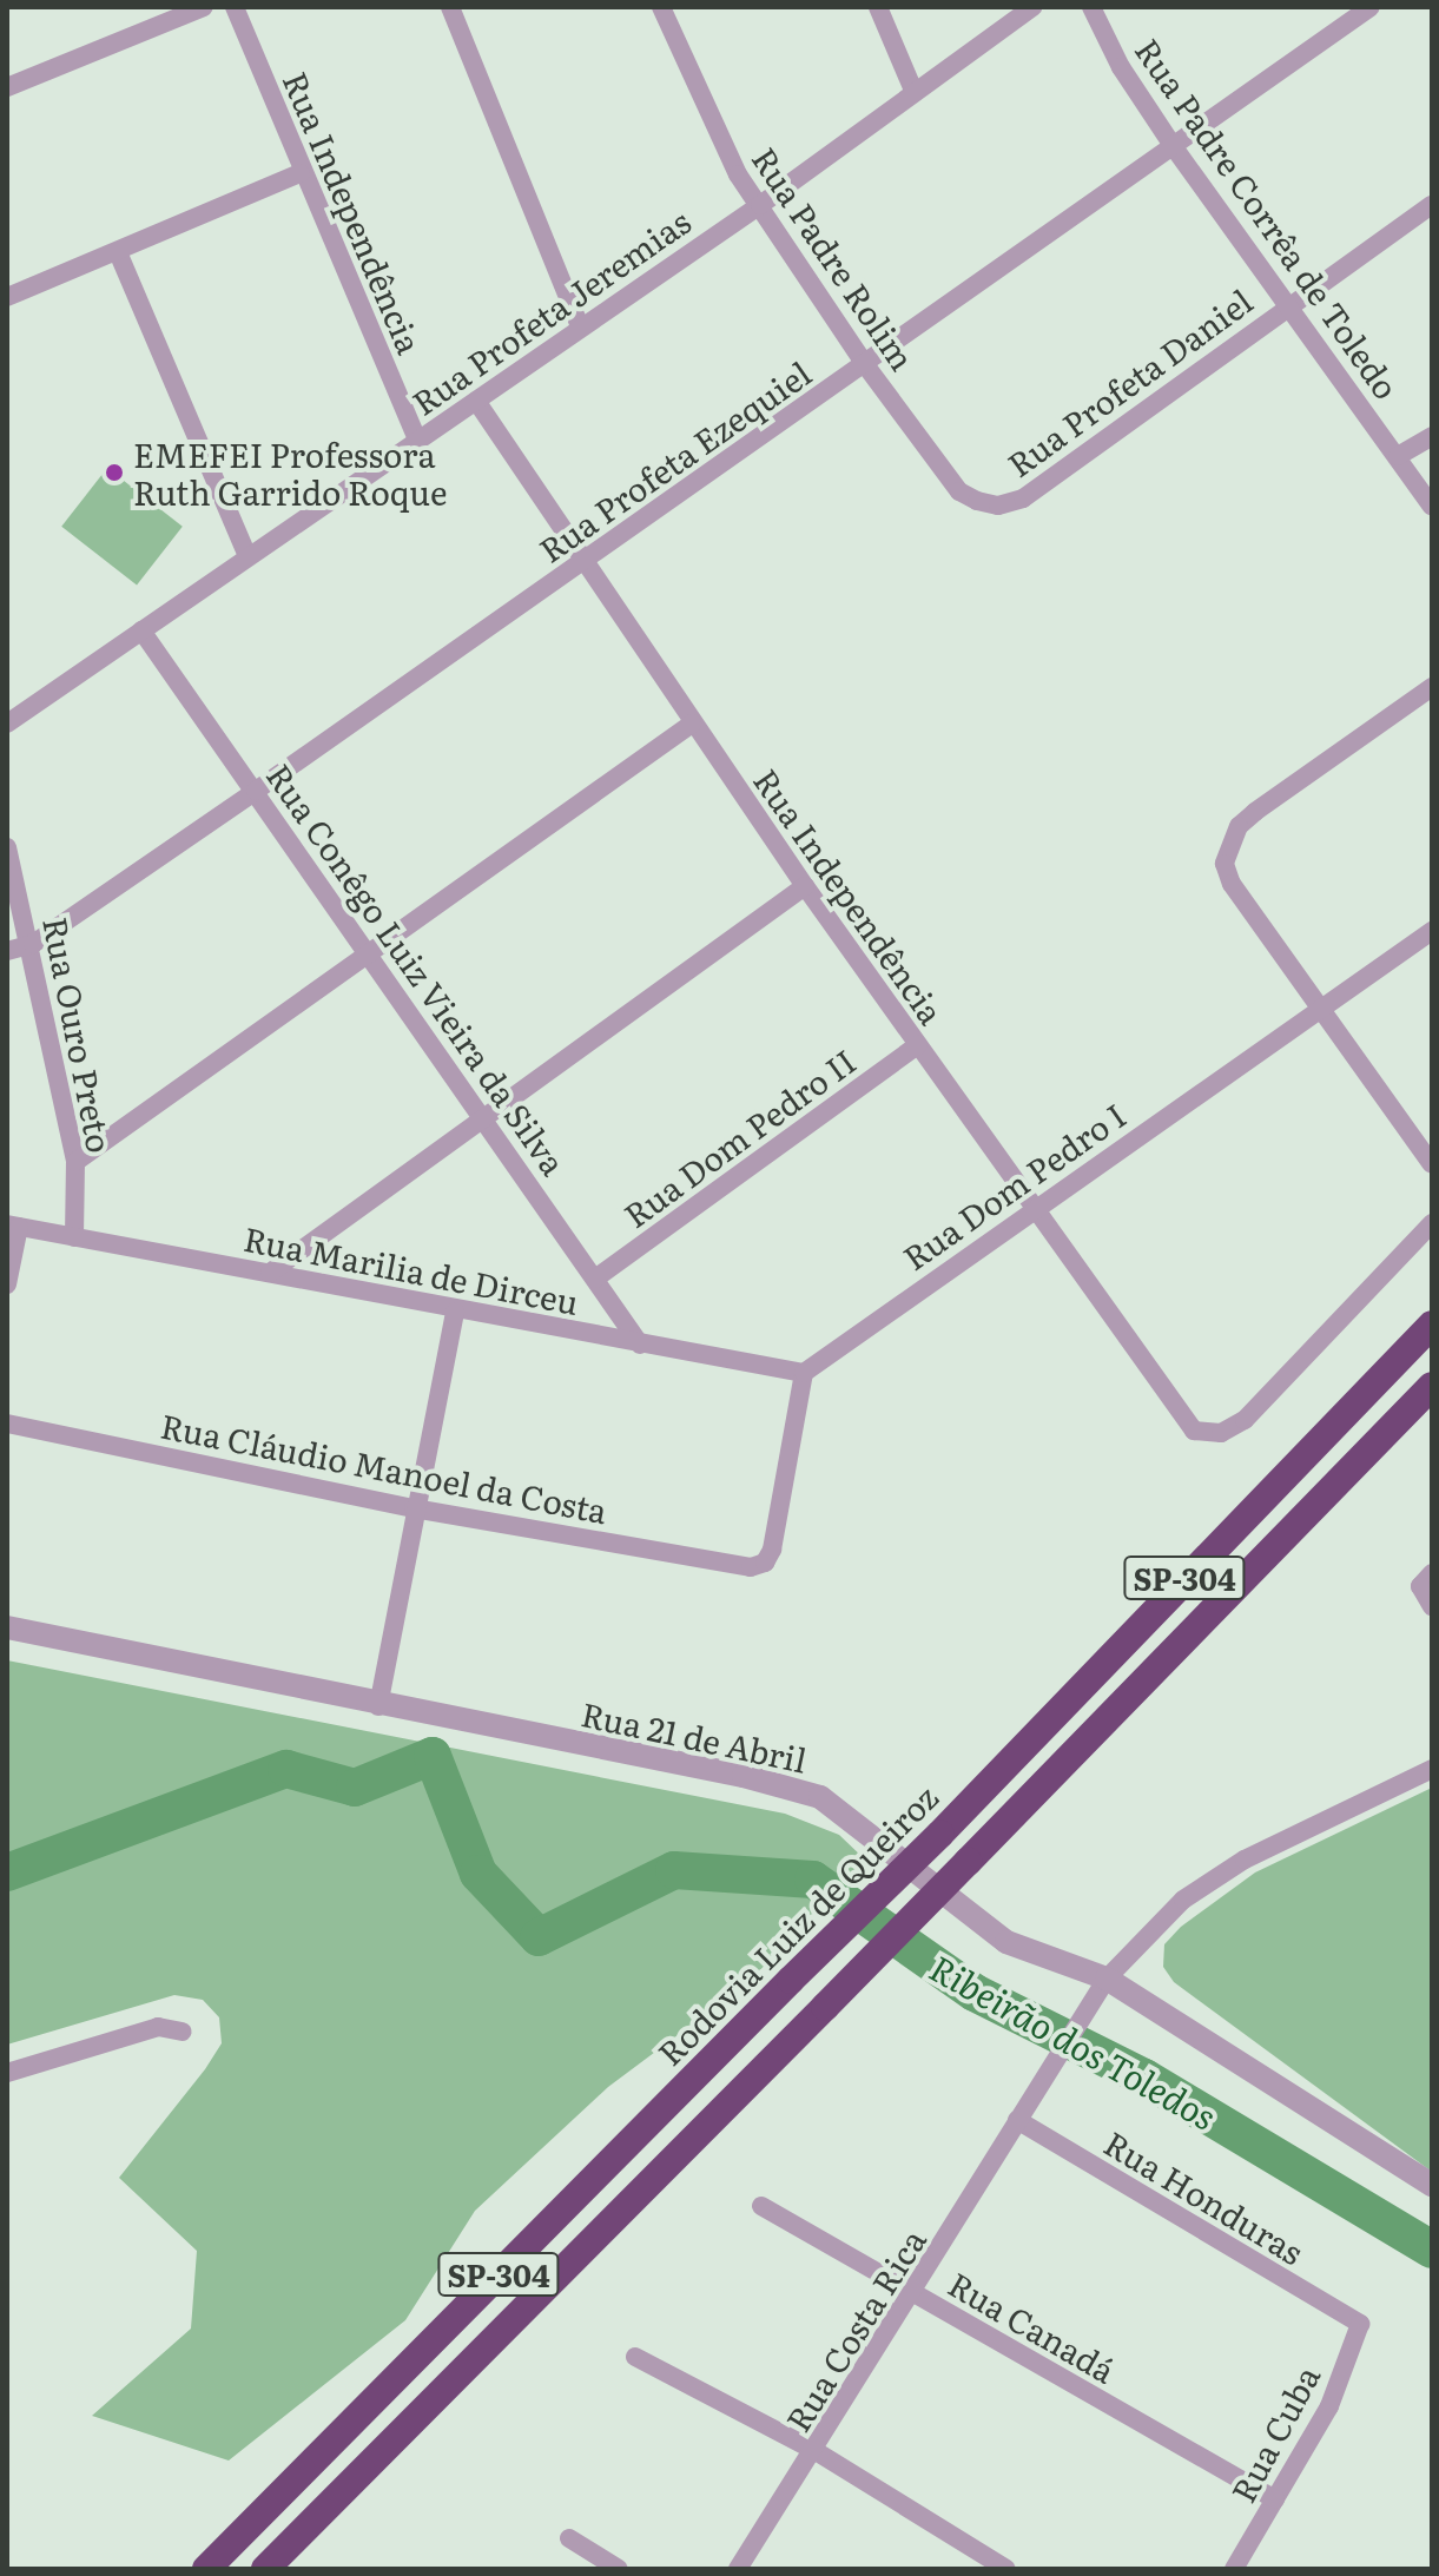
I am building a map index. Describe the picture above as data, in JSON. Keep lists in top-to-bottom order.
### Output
{
  "streets": {
    "highway": ["SP-304", "Rodovia Luiz de Queiroz"],
    "street": [
      "Rua Independência",
      "Rua Padre Corrêa de Toledo",
      "Rua Padre Rolim",
      "Rua Profeta Jeremias",
      "Rua Profeta Daniel",
      "Rua Profeta Ezequiel",
      "Rua Conêgo Luiz Vieira da Silva",
      "Rua Ouro Preto",
      "Rua Dom Pedro II",
      "Rua Dom Pedro I",
      "Rua Marilia de Dirceu",
      "Rua Cláudio Manoel da Costa",
      "Rua 21 de Abril",
      "Rua Honduras",
      "Rua Canadá",
      "Rua Costa Rica",
      "Rua Cuba"
    ]
  },
  "crossings": [
    ["Rua Independência", "Rua Profeta Jeremias"],
    ["Rua Independência", "Rua Profeta Ezequiel"],
    ["Rua Independência", "Rua Dom Pedro II"],
    ["Rua Independência", "Rua Dom Pedro I"],
    ["Rua Padre Corrêa de Toledo", "Rua Profeta Daniel"],
    ["Rua Padre Corrêa de Toledo", "Rua Profeta Ezequiel"],
    ["Rua Padre Rolim", "Rua Profeta Jeremias"],
    ["Rua Padre Rolim", "Rua Profeta Daniel"],
    ["Rua Padre Rolim", "Rua Profeta Ezequiel"],
    ["Rua Profeta Jeremias", "Rua Conêgo Luiz Vieira da Silva"],
    ["Rua Profeta Ezequiel", "Rua Conêgo Luiz Vieira da Silva"],
    ["Rua Profeta Ezequiel", "Rua Ouro Preto"],
    ["Rua Conêgo Luiz Vieira da Silva", "Rua Dom Pedro II"],
    ["Rua Conêgo Luiz Vieira da Silva", "Rua Marilia de Dirceu"],
    ["Rua Ouro Preto", "Rua Marilia de Dirceu"],
    ["Rua Dom Pedro I", "Rua Marilia de Dirceu"],
    ["Rua Dom Pedro I", "Rua Cláudio Manoel da Costa"],
    ["Rua Marilia de Dirceu", "Rua Cláudio Manoel da Costa"],
    ["Rua 21 de Abril", "Rua Costa Rica"],
    ["Rua Honduras", "Rua Costa Rica"],
    ["Rua Honduras", "Rua Cuba"],
    ["Rua Canadá", "Rua Costa Rica"],
    ["Rua Canadá", "Rua Cuba"]
  ],
  "water": ["Ribeirão dos Toledos"],
  "places": ["EMEFEI Professora Ruth Garrido Roque"]
}
